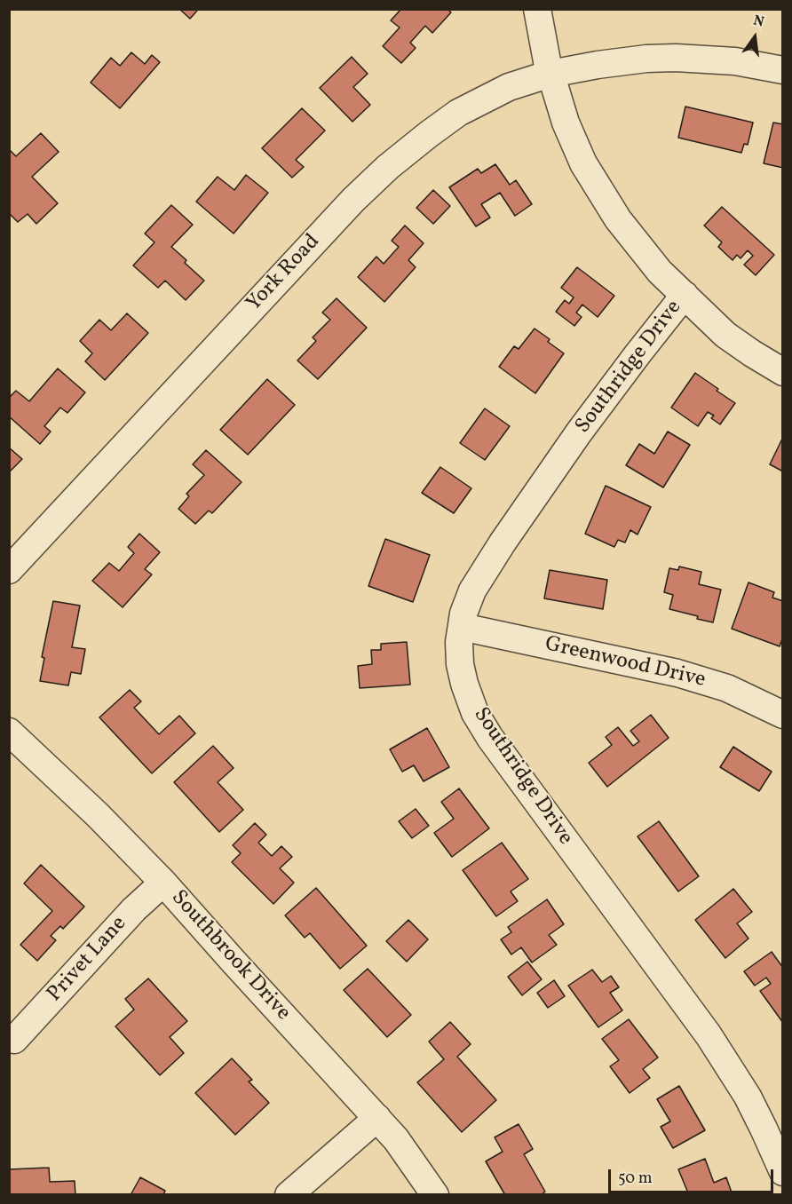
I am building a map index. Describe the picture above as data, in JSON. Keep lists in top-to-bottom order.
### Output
{
  "streets": {
    "street": [
      "York Road",
      "Southridge Drive",
      "Greenwood Drive",
      "Southbrook Drive",
      "Privet Lane"
    ]
  },
  "crossings": [
    ["Southridge Drive", "Greenwood Drive"],
    ["Southbrook Drive", "Privet Lane"]
  ],
  "scale_bar": "50 m",
  "north": "top"
}
